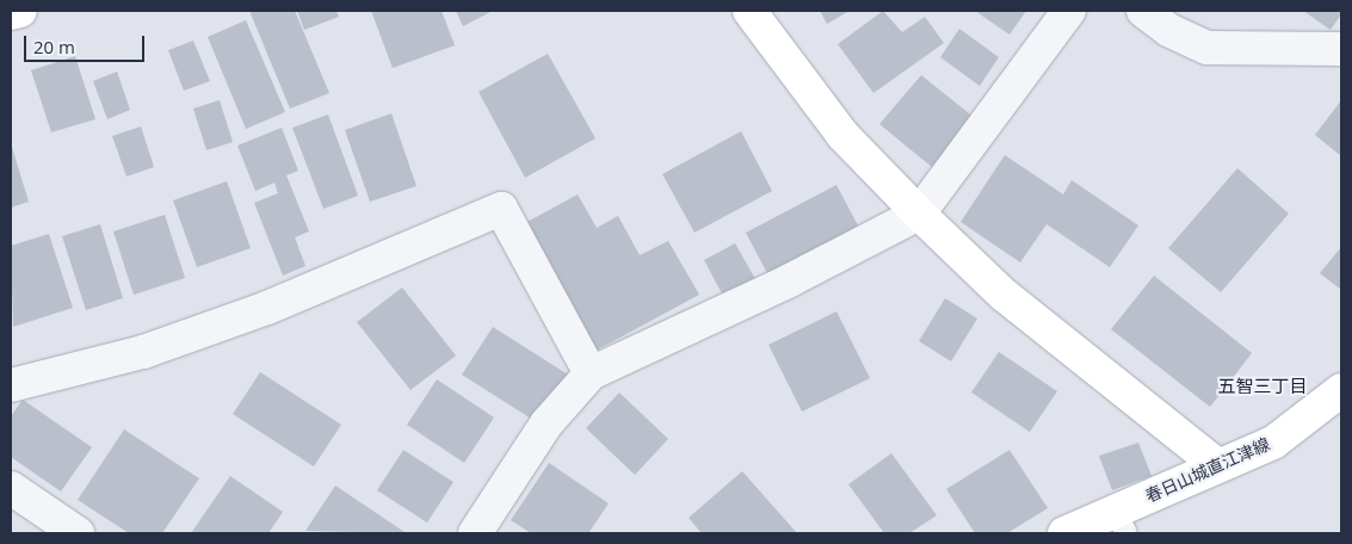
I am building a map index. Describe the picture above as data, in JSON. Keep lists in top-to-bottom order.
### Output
{
  "streets": {
    "street": ["春日山城直江津線"]
  },
  "districts": ["五智三丁目"],
  "scale_bar": "20 m"
}
